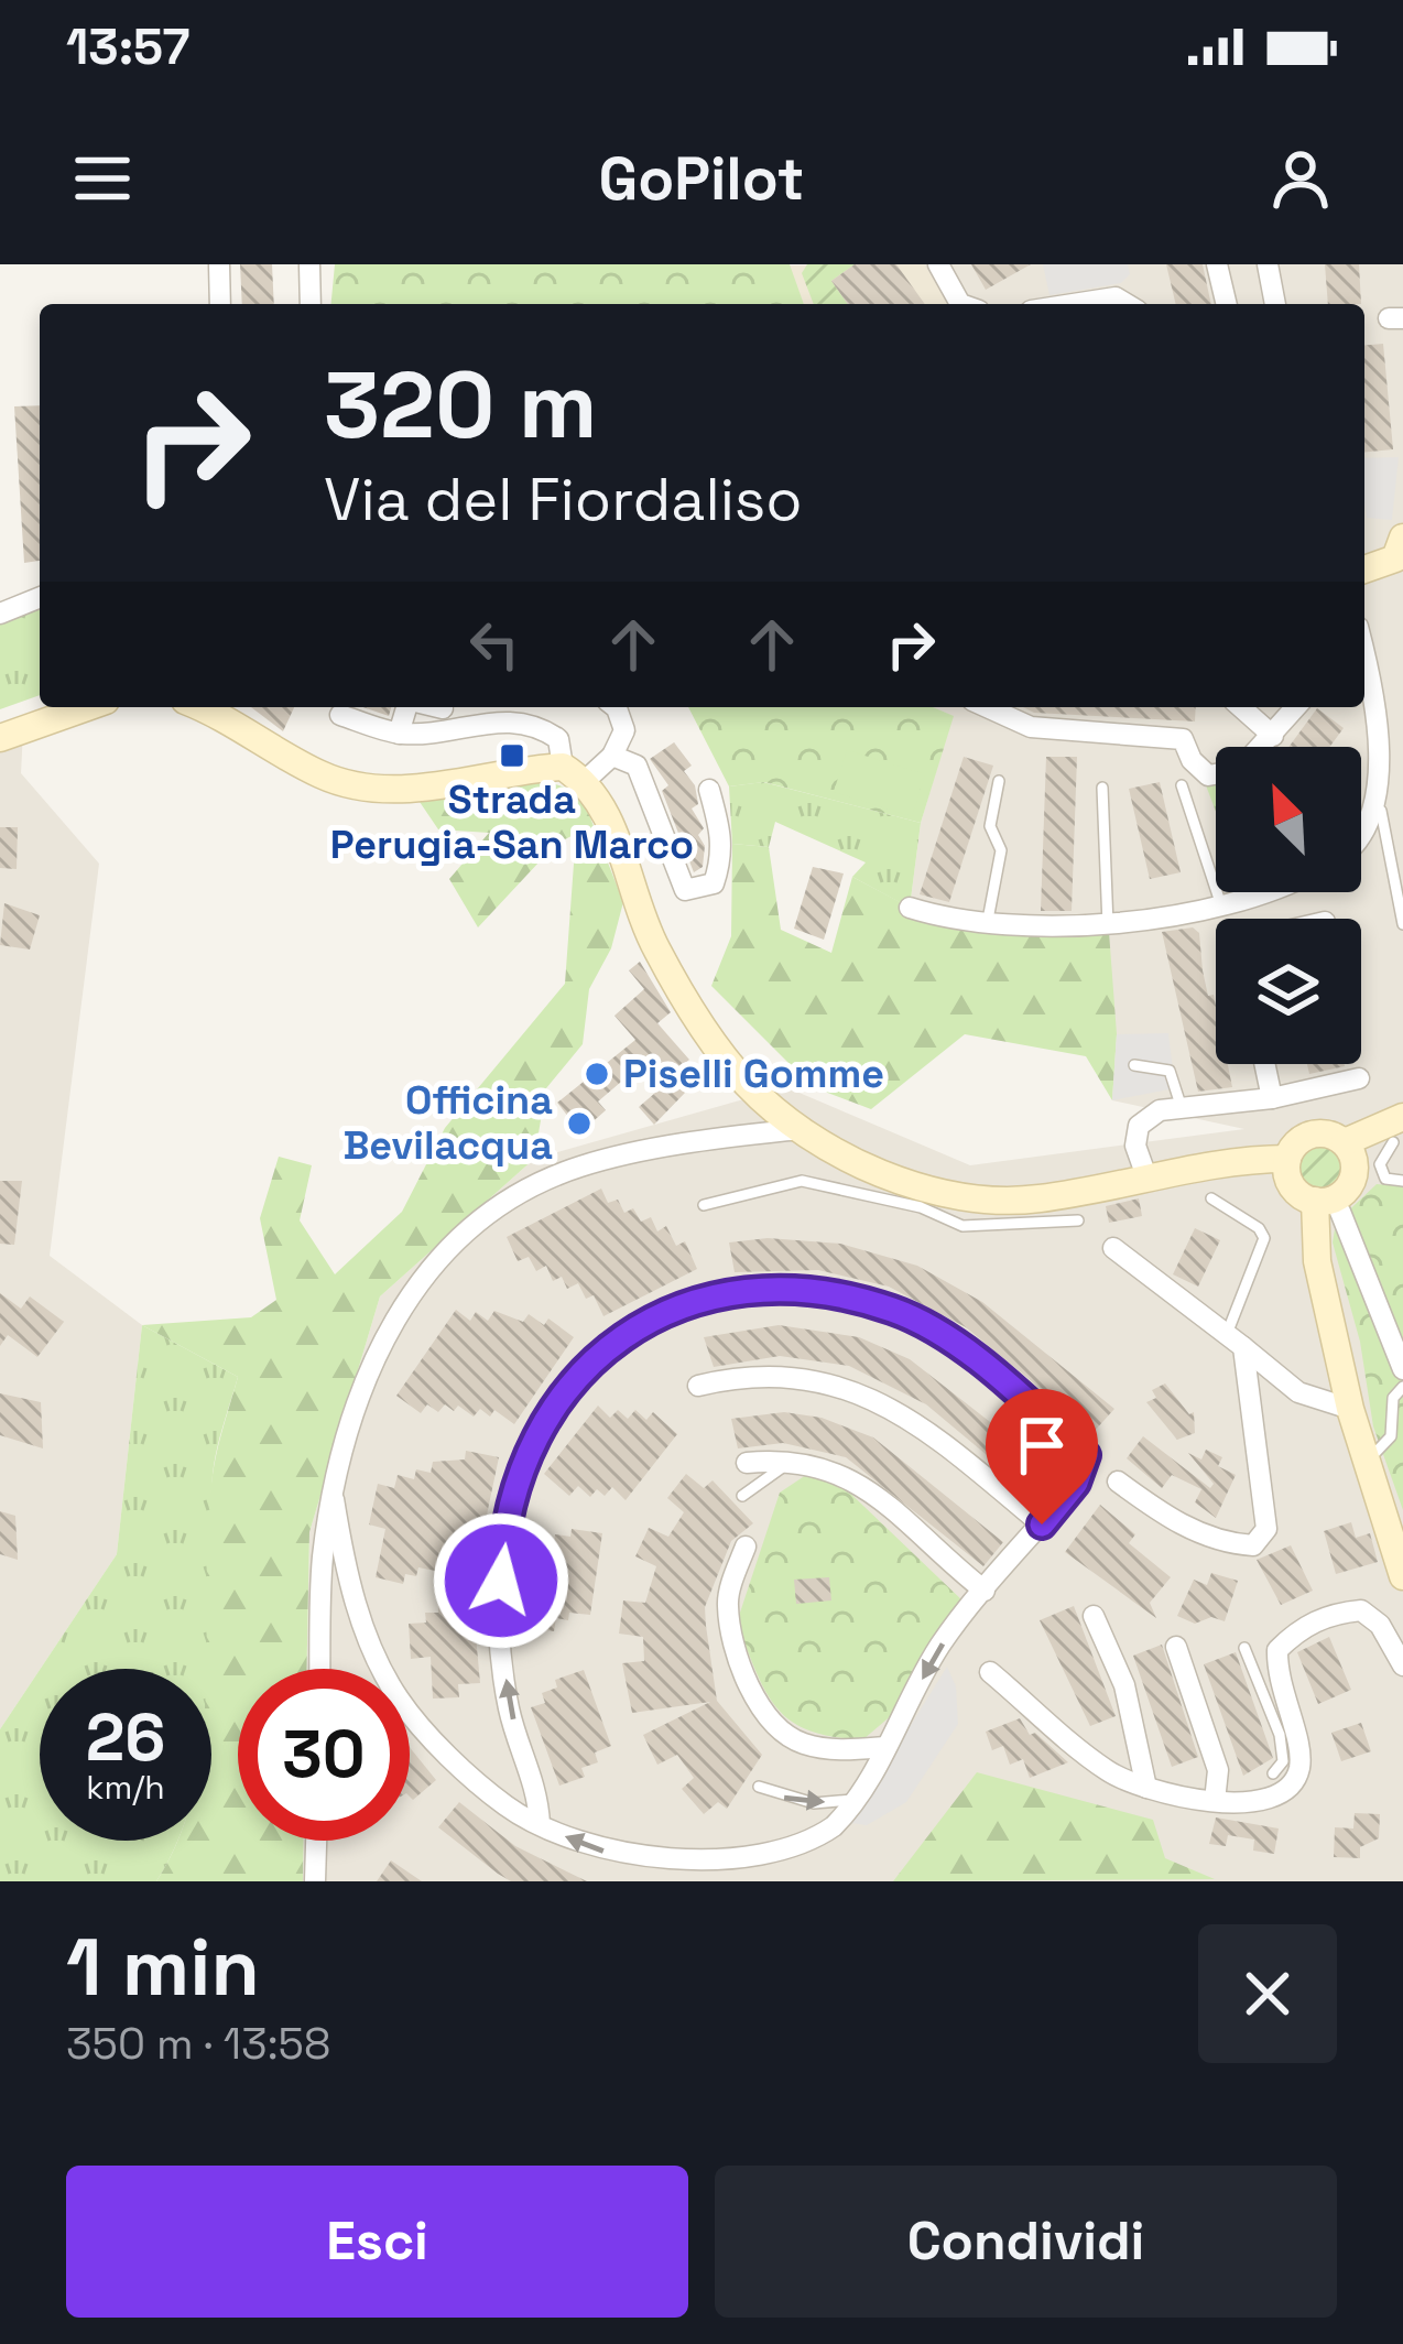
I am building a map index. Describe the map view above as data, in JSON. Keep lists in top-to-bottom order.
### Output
{
  "places": {
    "transit": ["Strada Perugia-San Marco"],
    "other": ["Piselli Gomme", "Officina Bevilacqua"]
  },
  "north": "top left",
  "page": {
    "status": "13:57",
    "header": "GoPilot",
    "turn": ["320 m", "Via del Fiordaliso"],
    "speed": "26 km/h",
    "limit": "30",
    "heading": ["1 min", "350 m · 13:58"],
    "buttons": ["Esci", "Condividi"]
  }
}
